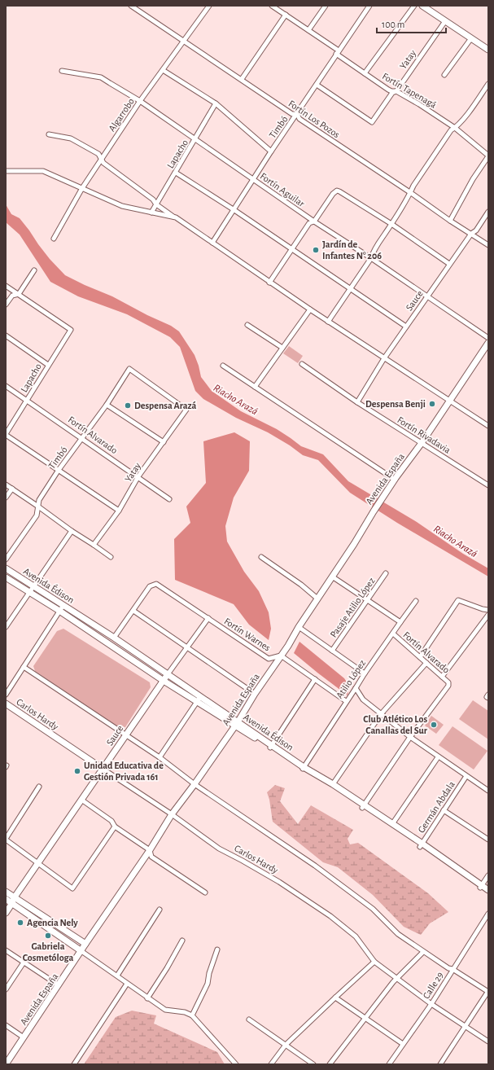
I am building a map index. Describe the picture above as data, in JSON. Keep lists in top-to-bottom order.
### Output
{
  "streets": {
    "main road": [
      "Sauce",
      "Avenida España",
      "Avenida Édison",
      "Carlos Hardy"
    ],
    "street": [
      "Yatay",
      "Fortín Tapenagá",
      "Algarrobo",
      "Fortín Los Pozos",
      "Timbó",
      "Lapacho",
      "Fortín Aguilar",
      "Fortín Alvarado",
      "Fortín Rivadavia",
      "Pasaje Atilio López",
      "Fortín Warnes",
      "Atilio López",
      "Germán Abdala",
      "Calle 29"
    ]
  },
  "crossings": [
    ["Yatay", "Fortín Tapenagá"],
    ["Yatay", "Timbó"],
    ["Yatay", "Fortín Alvarado"],
    ["Fortín Tapenagá", "Timbó"],
    ["Algarrobo", "Fortín Los Pozos"],
    ["Algarrobo", "Fortín Aguilar"],
    ["Fortín Los Pozos", "Timbó"],
    ["Fortín Los Pozos", "Sauce"],
    ["Timbó", "Fortín Aguilar"],
    ["Timbó", "Fortín Alvarado"],
    ["Lapacho", "Fortín Aguilar"],
    ["Lapacho", "Fortín Alvarado"],
    ["Fortín Aguilar", "Sauce"],
    ["Sauce", "Fortín Rivadavia"],
    ["Sauce", "Avenida Édison"],
    ["Sauce", "Fortín Warnes"],
    ["Sauce", "Carlos Hardy"],
    ["Fortín Alvarado", "Avenida España"],
    ["Fortín Alvarado", "Pasaje Atilio López"],
    ["Fortín Alvarado", "Atilio López"],
    ["Fortín Rivadavia", "Avenida España"],
    ["Avenida España", "Avenida Édison"],
    ["Avenida España", "Fortín Warnes"],
    ["Avenida España", "Carlos Hardy"],
    ["Avenida Édison", "Atilio López"],
    ["Avenida Édison", "Germán Abdala"],
    ["Fortín Warnes", "Atilio López"],
    ["Carlos Hardy", "Calle 29"]
  ],
  "water": ["Riacho Arazá"],
  "places": [
    "Jardín de Infantes N° 206",
    "Despensa Benji",
    "Despensa Arazá",
    "Club Atlético Los Canallas del Sur",
    "Unidad Educativa de Gestión Privada 161",
    "Agencia Nely",
    "Gabriela Cosmetóloga"
  ],
  "scale_bar": "100 m"
}
